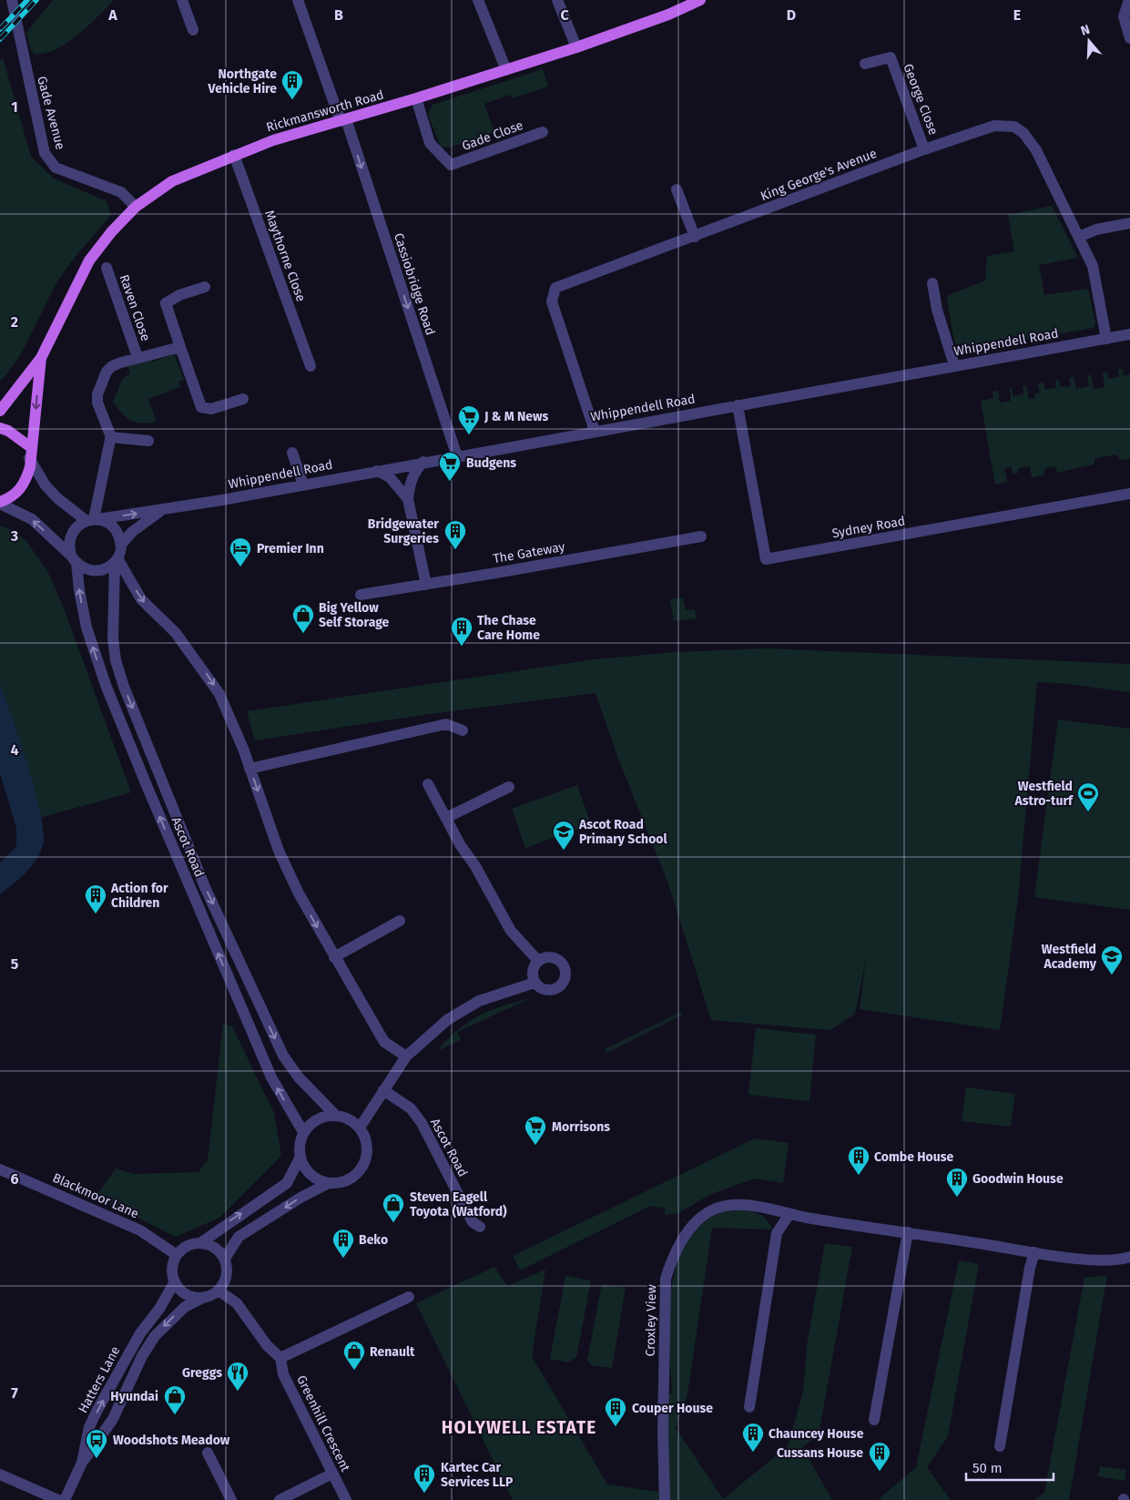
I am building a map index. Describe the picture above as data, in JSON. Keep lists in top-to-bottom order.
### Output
{
  "streets": {
    "main road": ["Rickmansworth Road"],
    "street": [
      "George Close",
      "Gade Avenue",
      "Gade Close",
      "King George's Avenue",
      "Maythorne Close",
      "Cassiobridge Road",
      "Raven Close",
      "Whippendell Road",
      "Sydney Road",
      "The Gateway",
      "Ascot Road",
      "Blackmoor Lane",
      "Croxley View",
      "Hatters Lane",
      "Greenhill Crescent"
    ]
  },
  "crossings": [
    ["George Close", "King George's Avenue"],
    ["Rickmansworth Road", "Gade Avenue"],
    ["Rickmansworth Road", "Gade Close"],
    ["Rickmansworth Road", "Maythorne Close"],
    ["Rickmansworth Road", "Cassiobridge Road"],
    ["King George's Avenue", "Whippendell Road"],
    ["Cassiobridge Road", "Whippendell Road"],
    ["Whippendell Road", "Sydney Road"],
    ["Whippendell Road", "Ascot Road"],
    ["Blackmoor Lane", "Hatters Lane"],
    ["Blackmoor Lane", "Greenhill Crescent"],
    ["Hatters Lane", "Greenhill Crescent"]
  ],
  "one_way": ["Cassiobridge Road"],
  "districts": ["HOLYWELL ESTATE"],
  "places": {
    "building": [
      "Northgate Vehicle Hire",
      "Bridgewater Surgeries",
      "The Chase Care Home",
      "Action for Children",
      "Combe House",
      "Goodwin House",
      "Beko",
      "Couper House",
      "Chauncey House",
      "Cussans House",
      "Kartec Car Services LLP"
    ],
    "supermarket": ["J & M News", "Budgens", "Morrisons"],
    "hotel": ["Premier Inn"],
    "shop": [
      "Big Yellow Self Storage",
      "Steven Eagell Toyota (Watford)",
      "Renault",
      "Hyundai"
    ],
    "sports": ["Westfield Astro-turf"],
    "school or university": ["Ascot Road Primary School", "Westfield Academy"],
    "restaurant": ["Greggs"],
    "bus stop": ["Woodshots Meadow"]
  },
  "scale_bar": "50 m",
  "north": "top",
  "grid": {
    "columns": [
      "A",
      "B",
      "C",
      "D",
      "E"
    ],
    "rows": [
      "1",
      "2",
      "3",
      "4",
      "5",
      "6",
      "7"
    ]
  }
}
